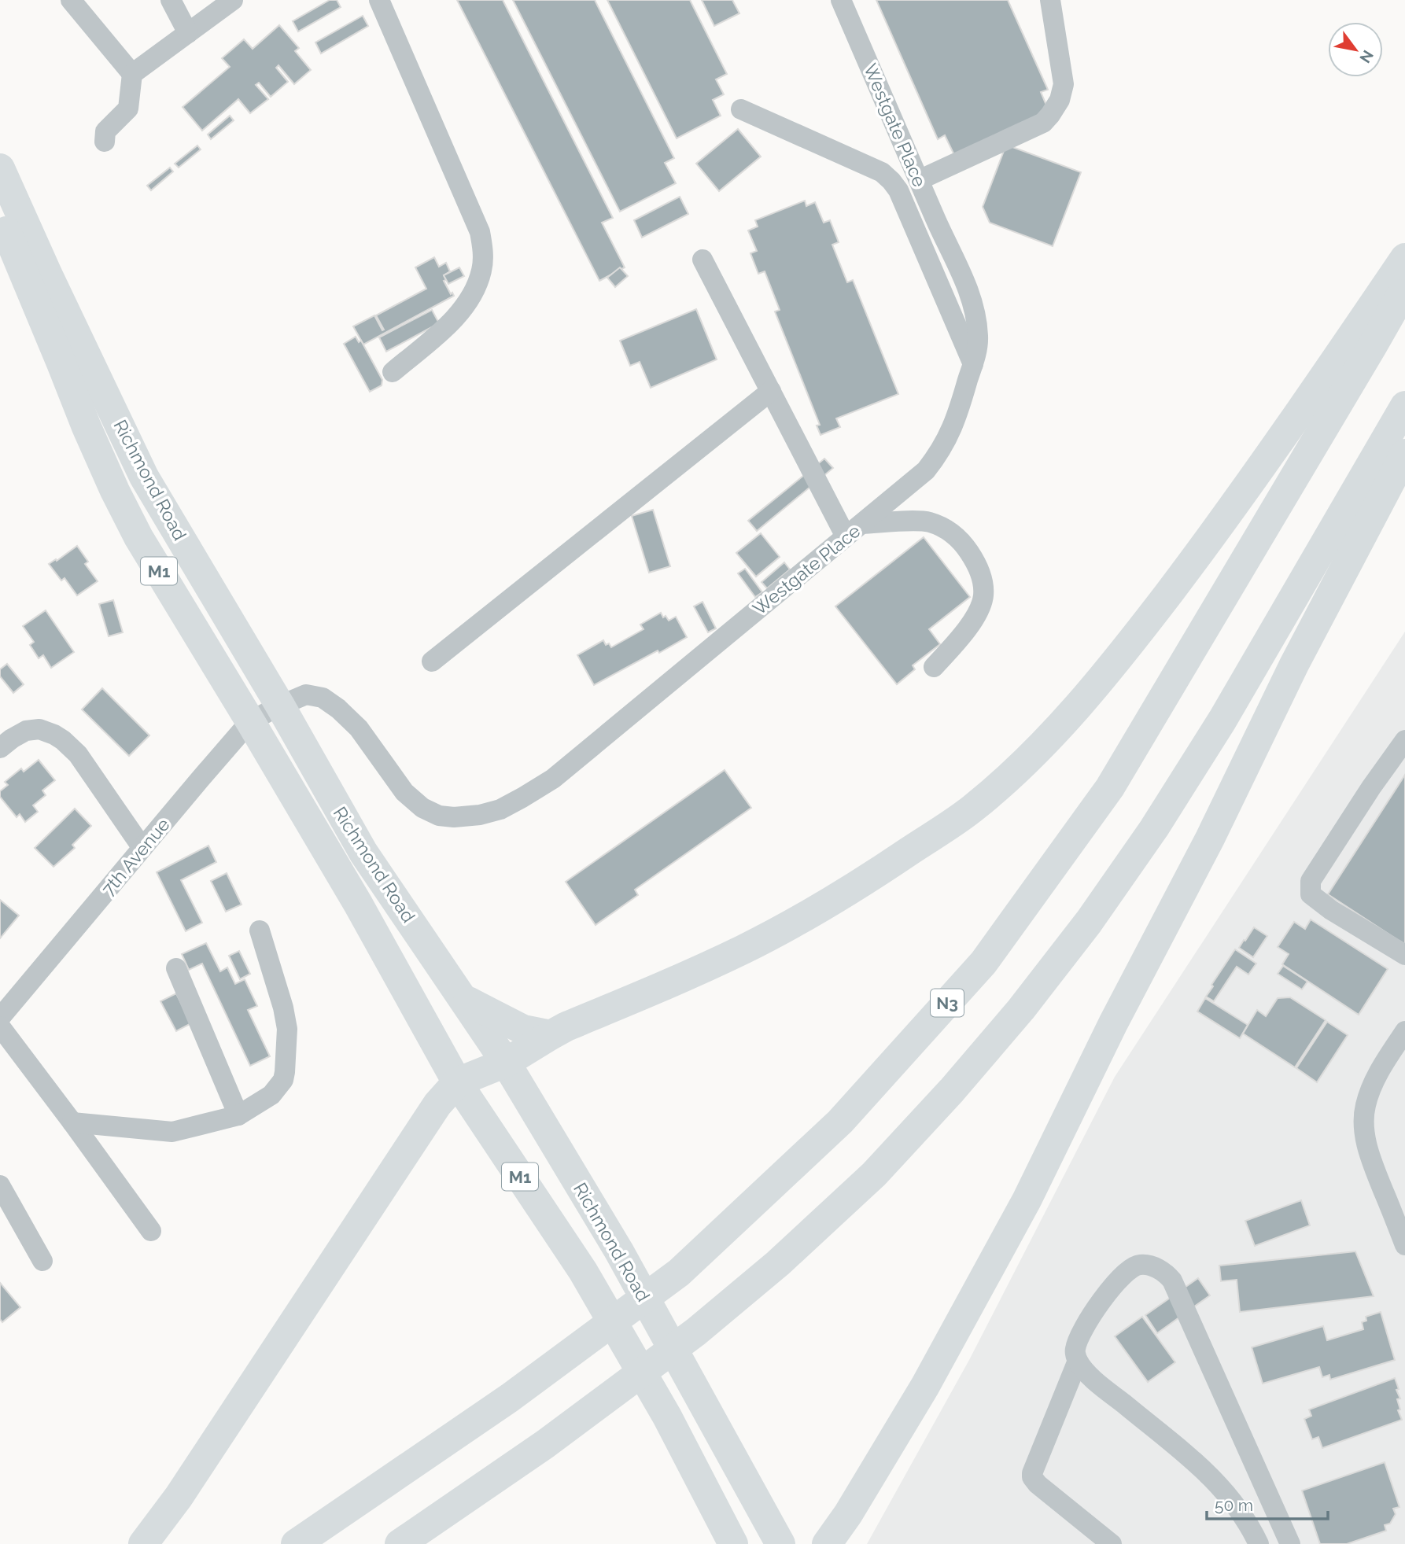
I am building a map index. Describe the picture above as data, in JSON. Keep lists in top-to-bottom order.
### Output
{
  "streets": {
    "highway": ["Richmond Road", "M1", "N3"],
    "street": ["Westgate Place", "7th Avenue"]
  },
  "crossings": [
    ["Westgate Place", "Richmond Road"],
    ["Westgate Place", "7th Avenue"],
    ["Richmond Road", "7th Avenue"]
  ],
  "scale_bar": "50 m",
  "north": "bottom right"
}
